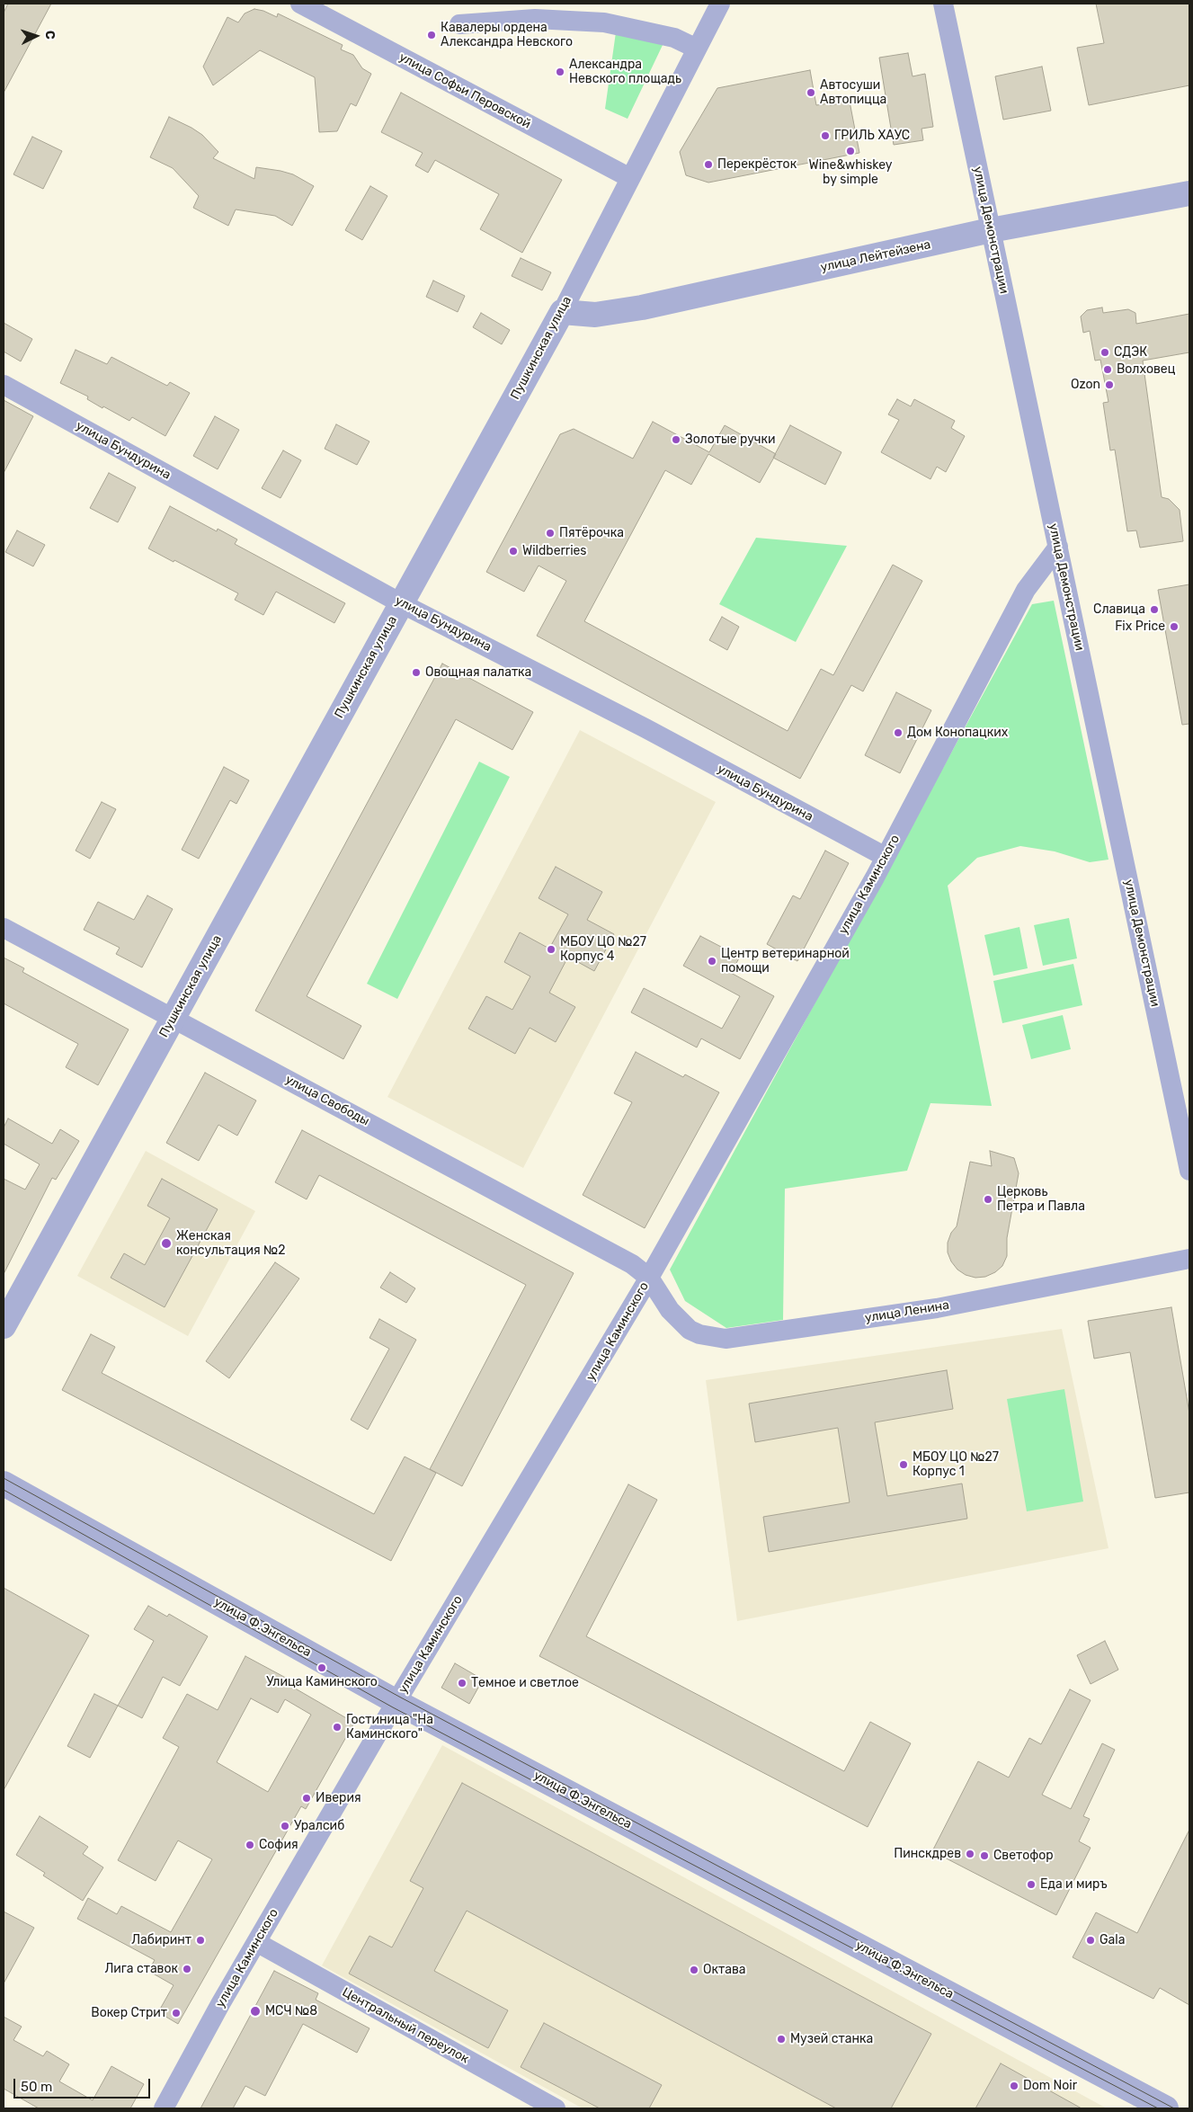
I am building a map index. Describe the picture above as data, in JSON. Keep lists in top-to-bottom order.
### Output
{
  "streets": {
    "street": [
      "улица Софьи Перовской",
      "улица Демонстрации",
      "улица Лейтейзена",
      "Пушкинская улица",
      "улица Бундурина",
      "улица Каминского",
      "улица Свободы",
      "улица Ленина",
      "улица Ф.Энгельса",
      "Центральный переулок"
    ]
  },
  "crossings": [
    ["улица Софьи Перовской", "Пушкинская улица"],
    ["улица Демонстрации", "улица Лейтейзена"],
    ["улица Демонстрации", "улица Каминского"],
    ["улица Лейтейзена", "Пушкинская улица"],
    ["Пушкинская улица", "улица Бундурина"],
    ["Пушкинская улица", "улица Свободы"],
    ["улица Бундурина", "улица Каминского"],
    ["улица Каминского", "улица Свободы"],
    ["улица Каминского", "улица Ленина"],
    ["улица Каминского", "улица Ф.Энгельса"],
    ["улица Каминского", "Центральный переулок"],
    ["улица Свободы", "улица Ленина"]
  ],
  "places": [
    "Кавалеры ордена Александра Невского",
    "Александра Невского площадь",
    "Автосуши Автопицца",
    "ГРИЛЬ ХАУС",
    "Wine&whiskey by simple",
    "Перекрёсток",
    "СДЭК",
    "Волховец",
    "Ozon",
    "Золотые ручки",
    "Пятёрочка",
    "Wildberries",
    "Славица",
    "Fix Price",
    "Овощная палатка",
    "Дом Конопацких",
    "МБОУ ЦО №27 Корпус 4",
    "Центр ветеринарной помощи",
    "Церковь Петра и Павла",
    "Женская консультация №2",
    "МБОУ ЦО №27 Корпус 1",
    "Улица Каминского",
    "Темное и светлое",
    "Гостиница \"На Каминского\"",
    "Иверия",
    "Уралсиб",
    "София",
    "Пинскдрев",
    "Светофор",
    "Еда и миръ",
    "Лабиринт",
    "Gala",
    "Лига ставок",
    "Октава",
    "МСЧ №8",
    "Вокер Стрит",
    "Музей станка",
    "Dom Noir"
  ],
  "scale_bar": "50 m",
  "north": "right"
}
